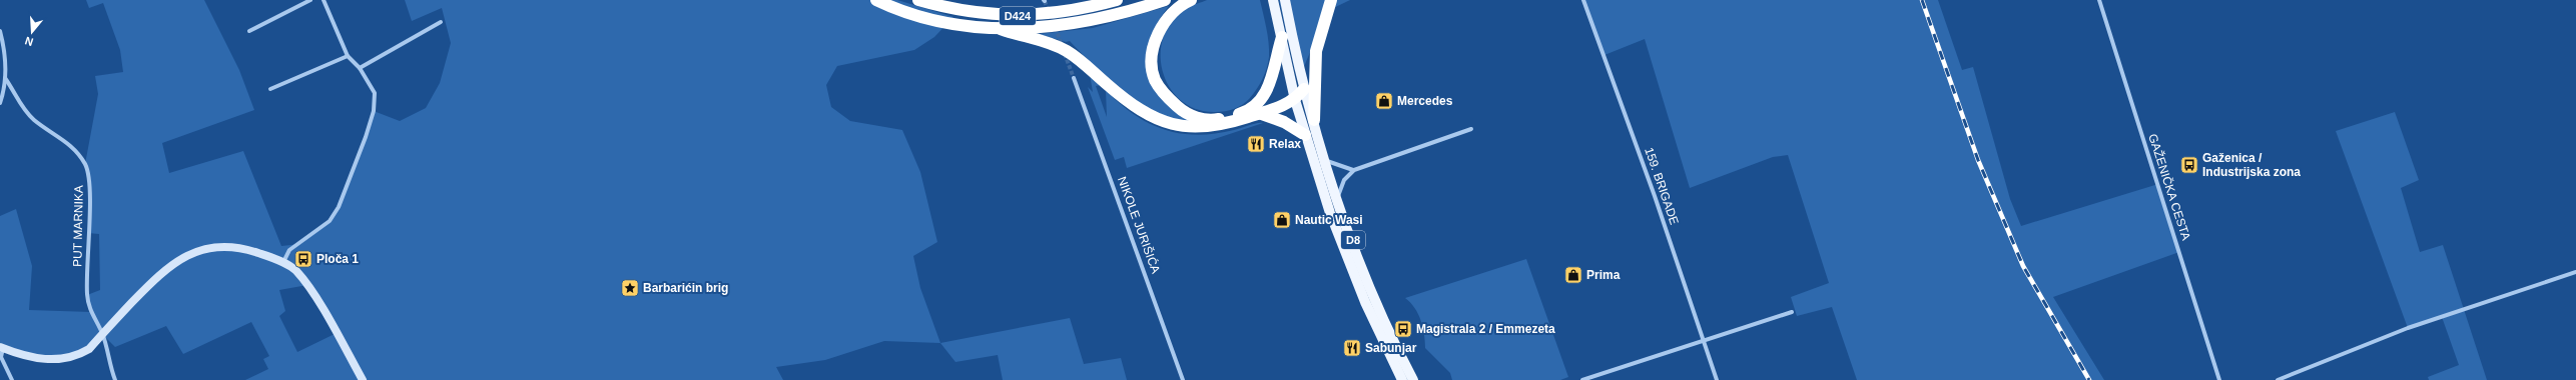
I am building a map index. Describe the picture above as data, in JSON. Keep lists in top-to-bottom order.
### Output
{
  "streets": {
    "highway": ["D424"],
    "main road": ["D8"],
    "street": [
      "159. BRIGADE",
      "GAŽENIČKA CESTA",
      "NIKOLE JURIŠIĆA",
      "PUT MARNIKA"
    ]
  },
  "places": {
    "shop": ["Mercedes", "Nautic Wasi", "Prima"],
    "restaurant": ["Relax", "Sabunjar"],
    "bus stop": ["Gaženica / Industrijska zona", "Ploča 1", "Magistrala 2 / Emmezeta"],
    "place": ["Barbarićin brig"]
  },
  "north": "bottom"
}
